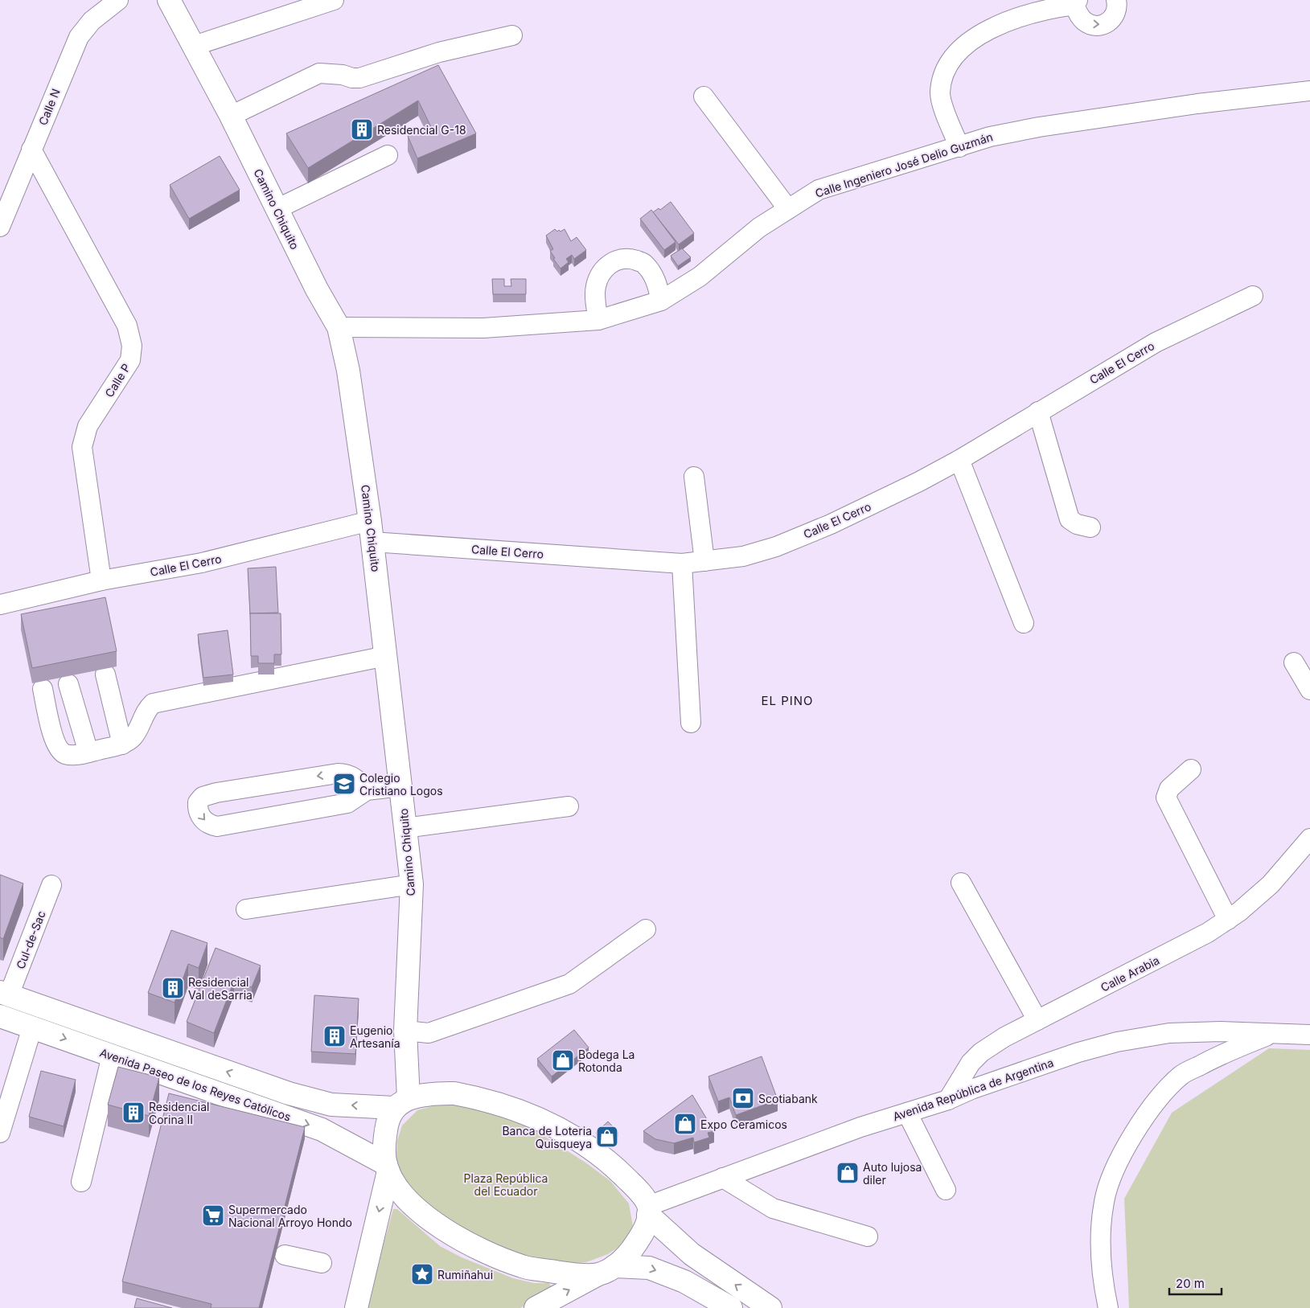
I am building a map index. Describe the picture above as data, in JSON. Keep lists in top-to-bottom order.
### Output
{
  "streets": {
    "main road": ["Camino Chiquito", "Avenida Paseo de los Reyes Católicos"],
    "street": [
      "Calle N",
      "Calle Ingeniero José Delio Guzmán",
      "Calle El Cerro",
      "Calle P",
      "Cul-de-Sac",
      "Calle Arabia",
      "Avenida República de Argentina"
    ]
  },
  "crossings": [
    ["Calle N", "Calle P"],
    ["Calle Ingeniero José Delio Guzmán", "Camino Chiquito"],
    ["Camino Chiquito", "Calle El Cerro"],
    ["Camino Chiquito", "Avenida Paseo de los Reyes Católicos"],
    ["Calle El Cerro", "Calle P"],
    ["Cul-de-Sac", "Avenida Paseo de los Reyes Católicos"],
    ["Calle Arabia", "Avenida República de Argentina"]
  ],
  "districts": ["EL PINO"],
  "parks": ["Plaza República del Ecuador"],
  "places": {
    "building": [
      "Residencial G-18",
      "Residencial Val deSarria",
      "Eugenio Artesanía",
      "Residencial Corina II"
    ],
    "school or university": ["Colegio Cristiano Logos"],
    "shop": [
      "Bodega La Rotonda",
      "Expo Ceramicos",
      "Banca de Loteria Quisqueya",
      "Auto lujosa diler"
    ],
    "bank": ["Scotiabank"],
    "supermarket": ["Supermercado Nacional Arroyo Hondo"],
    "place": ["Rumiñahui"]
  },
  "scale_bar": "20 m"
}
